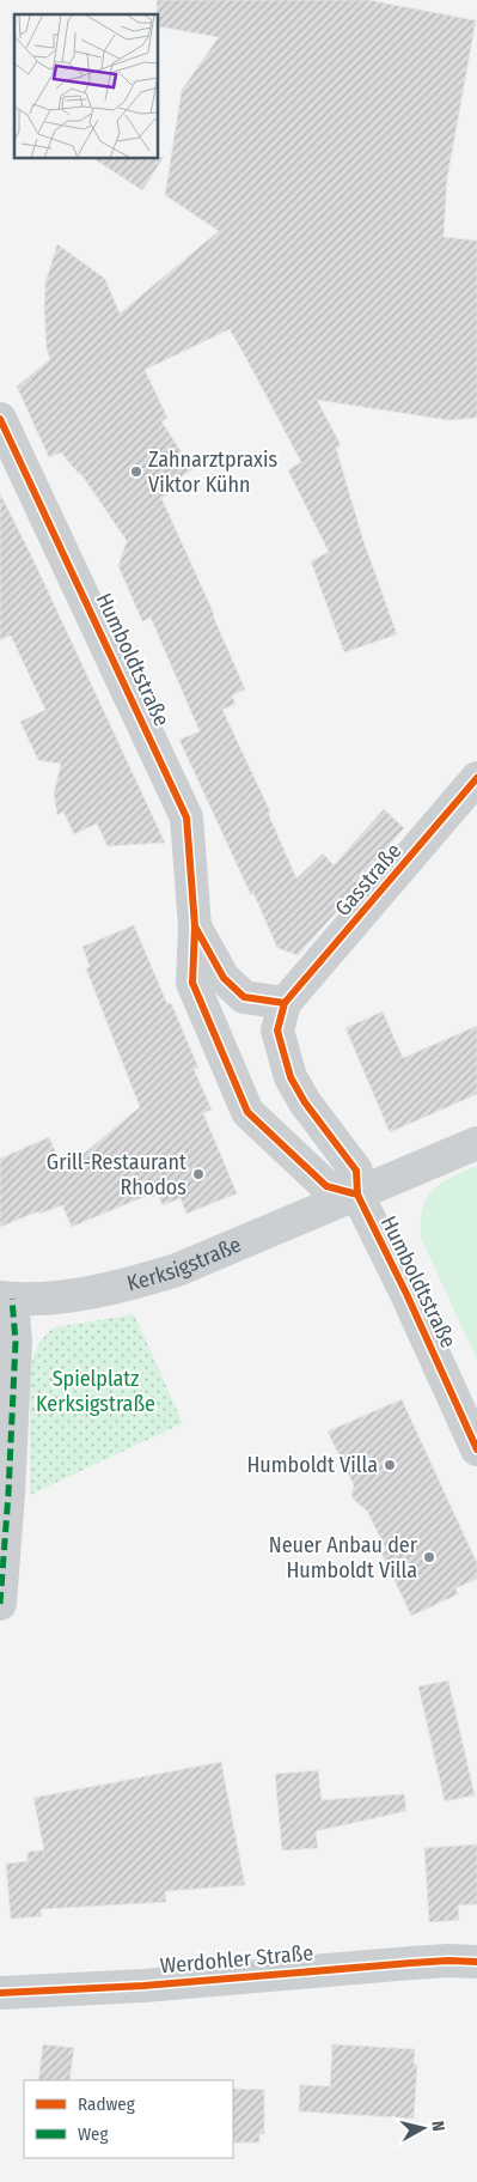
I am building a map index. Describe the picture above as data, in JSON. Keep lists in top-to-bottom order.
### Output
{
  "streets": {
    "street": [
      "Humboldtstraße",
      "Gasstraße",
      "Kerksigstraße",
      "Werdohler Straße"
    ]
  },
  "crossings": [
    ["Humboldtstraße", "Gasstraße"],
    ["Humboldtstraße", "Kerksigstraße"]
  ],
  "parks": ["Spielplatz Kerksigstraße"],
  "places": [
    "Zahnarztpraxis Viktor Kühn",
    "Grill-Restaurant Rhodos",
    "Humboldt Villa",
    "Neuer Anbau der Humboldt Villa"
  ],
  "legend": ["Radweg", "Weg"],
  "north": "right"
}
